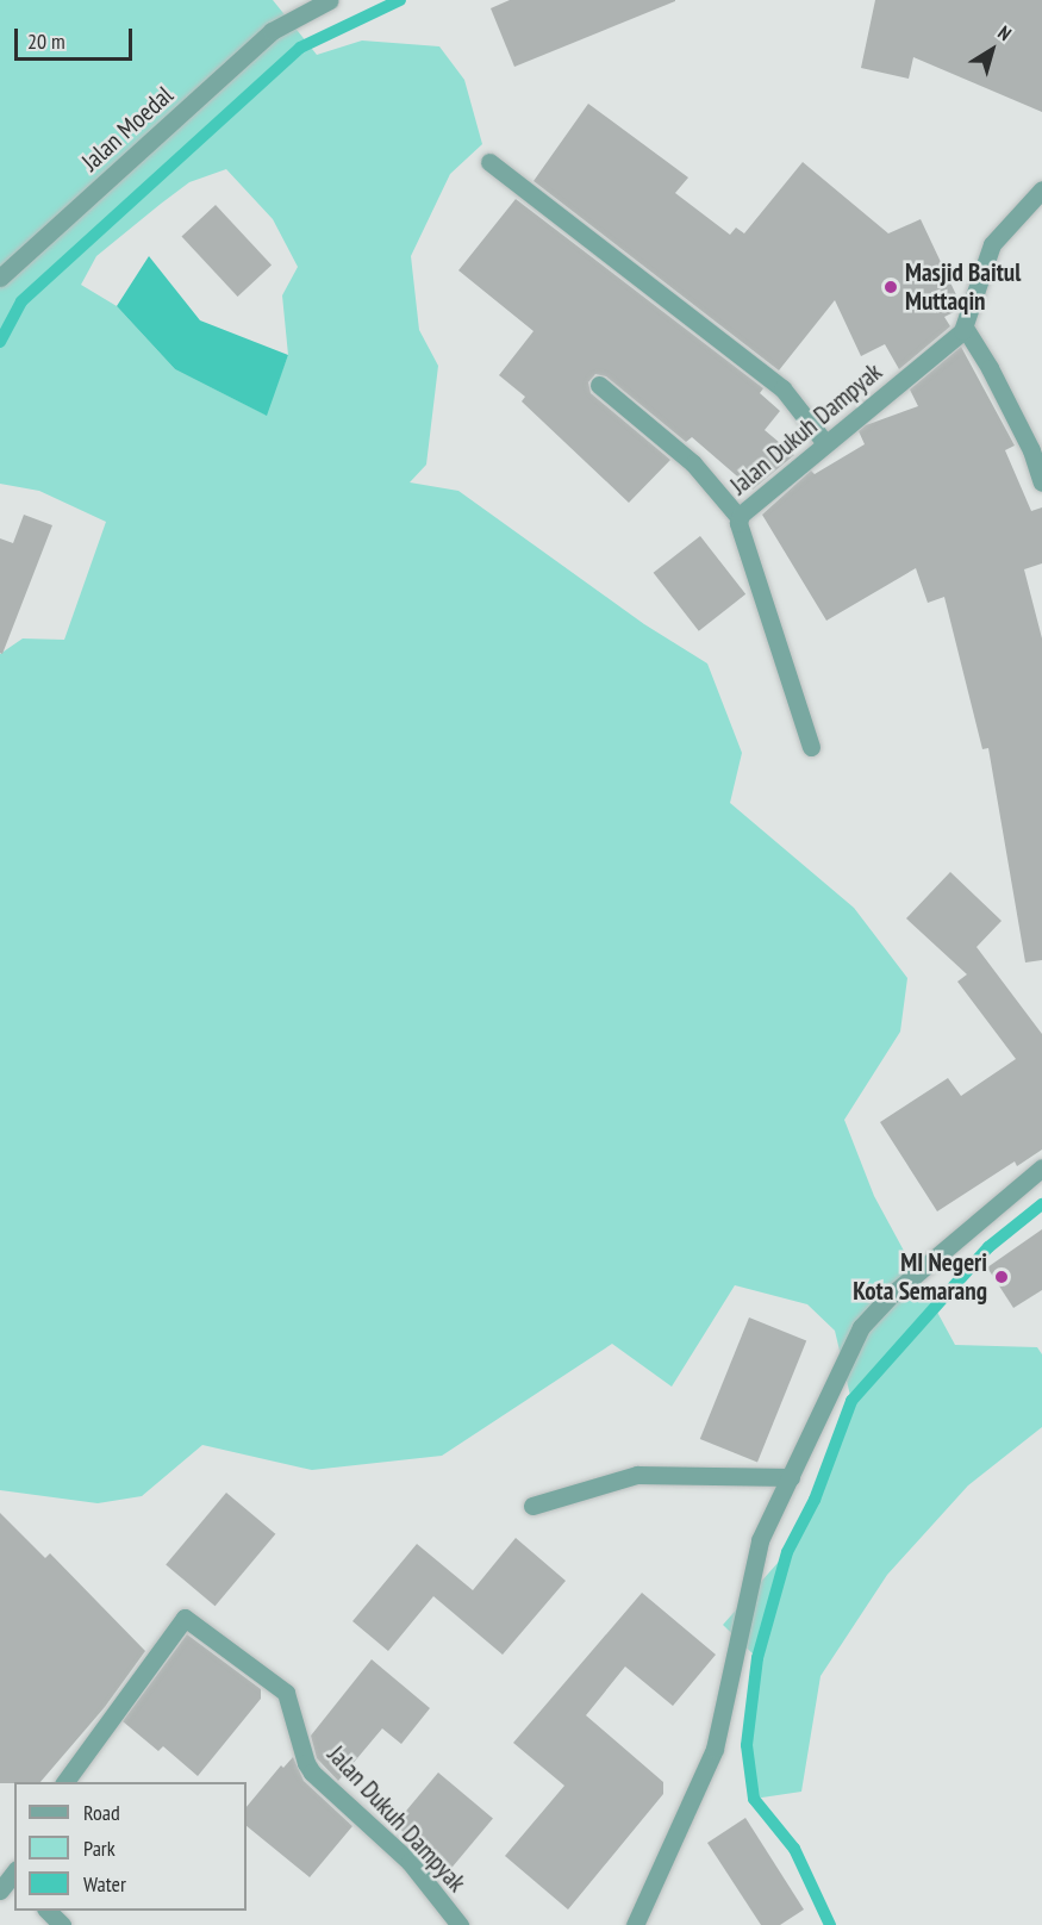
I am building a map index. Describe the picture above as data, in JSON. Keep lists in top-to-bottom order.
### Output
{
  "streets": {
    "street": ["Jalan Moedal", "Jalan Dukuh Dampyak"]
  },
  "places": ["Masjid Baitul Muttaqin", "MI Negeri Kota Semarang"],
  "legend": ["Road", "Park", "Water"],
  "scale_bar": "20 m",
  "north": "top right"
}
